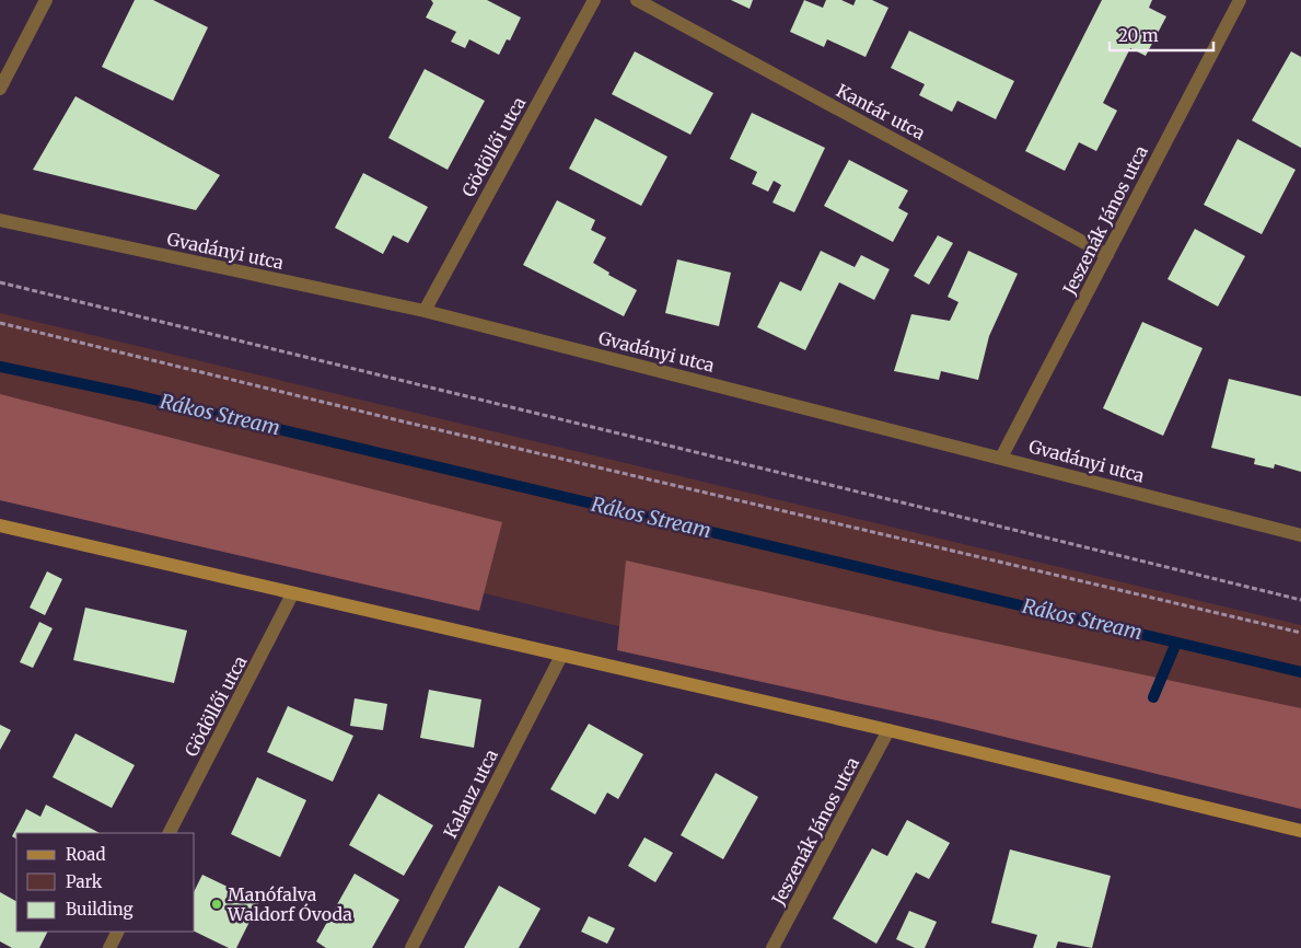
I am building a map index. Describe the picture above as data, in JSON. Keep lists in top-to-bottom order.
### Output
{
  "streets": {
    "street": [
      "Kantár utca",
      "Gödöllői utca",
      "Jeszenák János utca",
      "Gvadányi utca",
      "Kalauz utca"
    ]
  },
  "crossings": [
    ["Kantár utca", "Jeszenák János utca"],
    ["Gödöllői utca", "Gvadányi utca"],
    ["Jeszenák János utca", "Gvadányi utca"]
  ],
  "water": ["Rákos Stream"],
  "places": ["Manófalva Waldorf Óvoda"],
  "legend": ["Road", "Park", "Building"],
  "scale_bar": "20 m"
}
